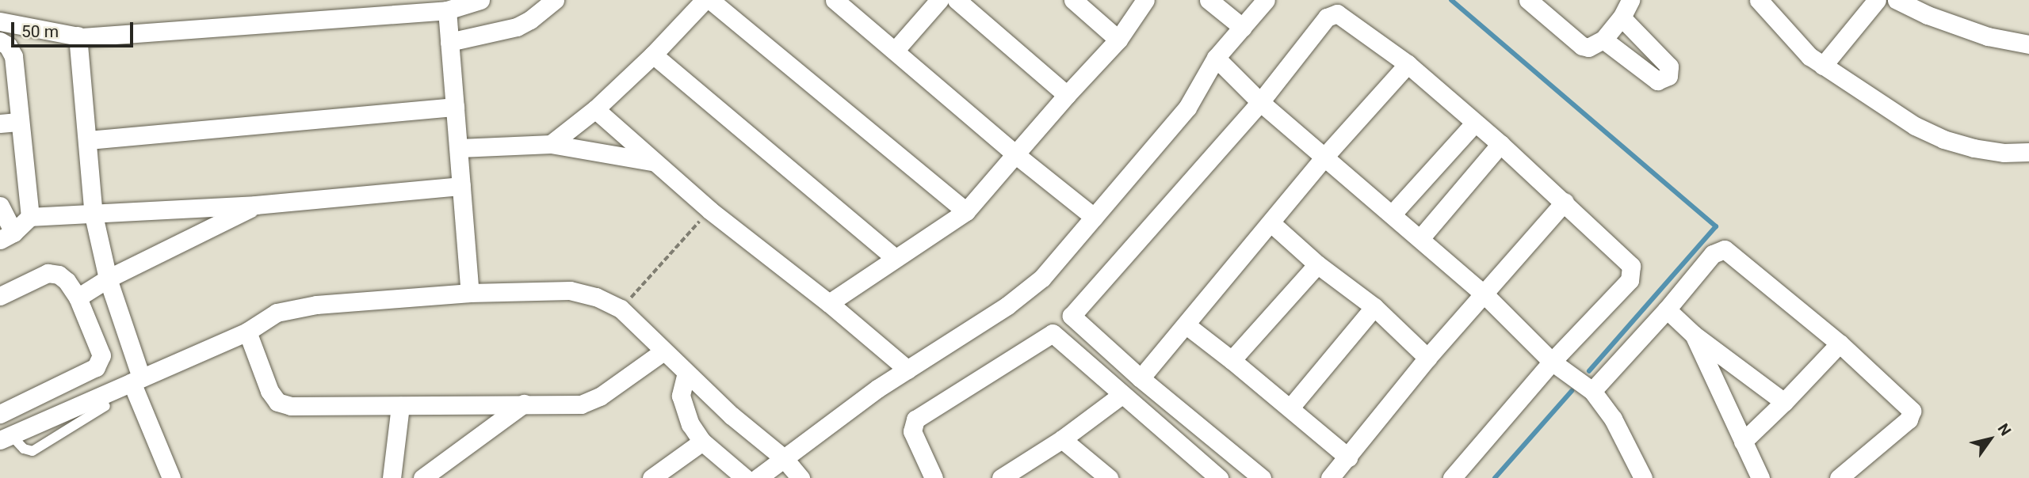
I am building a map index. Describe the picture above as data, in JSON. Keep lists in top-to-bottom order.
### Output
{
  "scale_bar": "50 m",
  "north": "top right"
}
